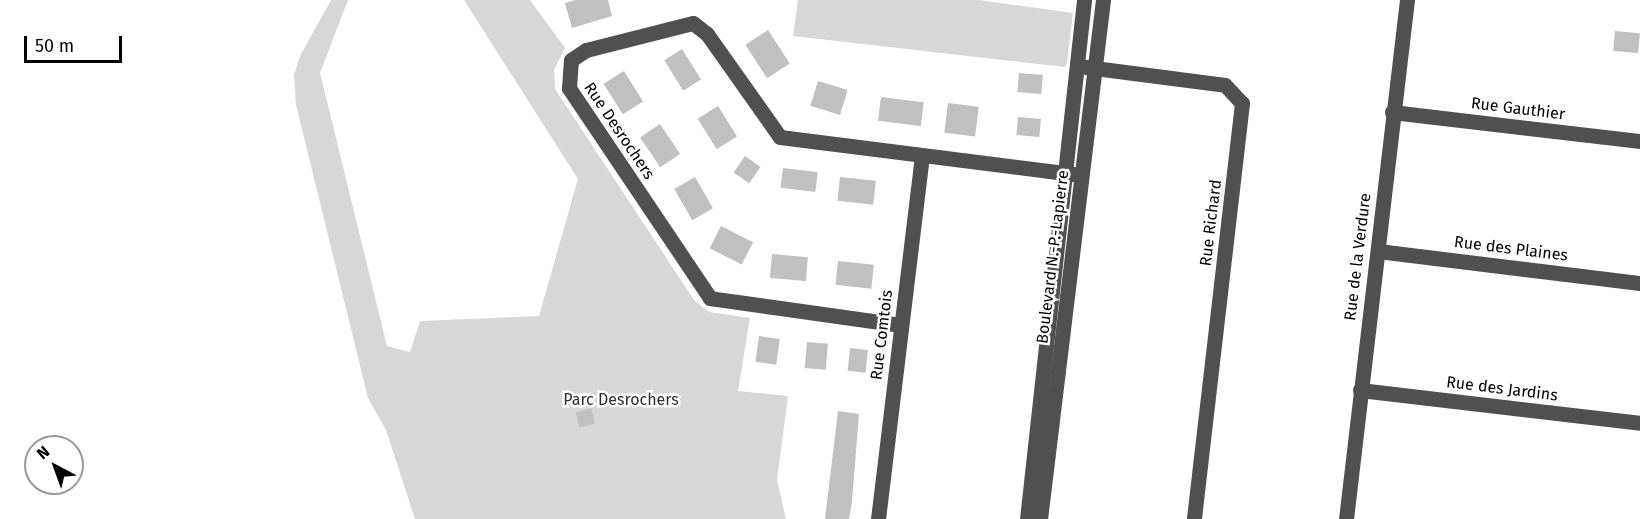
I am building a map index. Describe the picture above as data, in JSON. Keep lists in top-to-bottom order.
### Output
{
  "streets": {
    "street": [
      "Rue Gauthier",
      "Rue Desrochers",
      "Rue Richard",
      "Rue des Plaines",
      "Boulevard N.-P.-Lapierre",
      "Rue de la Verdure",
      "Rue Comtois",
      "Rue des Jardins"
    ]
  },
  "crossings": [
    ["Rue Gauthier", "Rue de la Verdure"],
    ["Rue Desrochers", "Boulevard N.-P.-Lapierre"],
    ["Rue Desrochers", "Rue Comtois"],
    ["Rue Richard", "Boulevard N.-P.-Lapierre"],
    ["Rue des Plaines", "Rue de la Verdure"],
    ["Rue de la Verdure", "Rue des Jardins"]
  ],
  "parks": ["Parc Desrochers"],
  "scale_bar": "50 m",
  "north": "top left"
}
